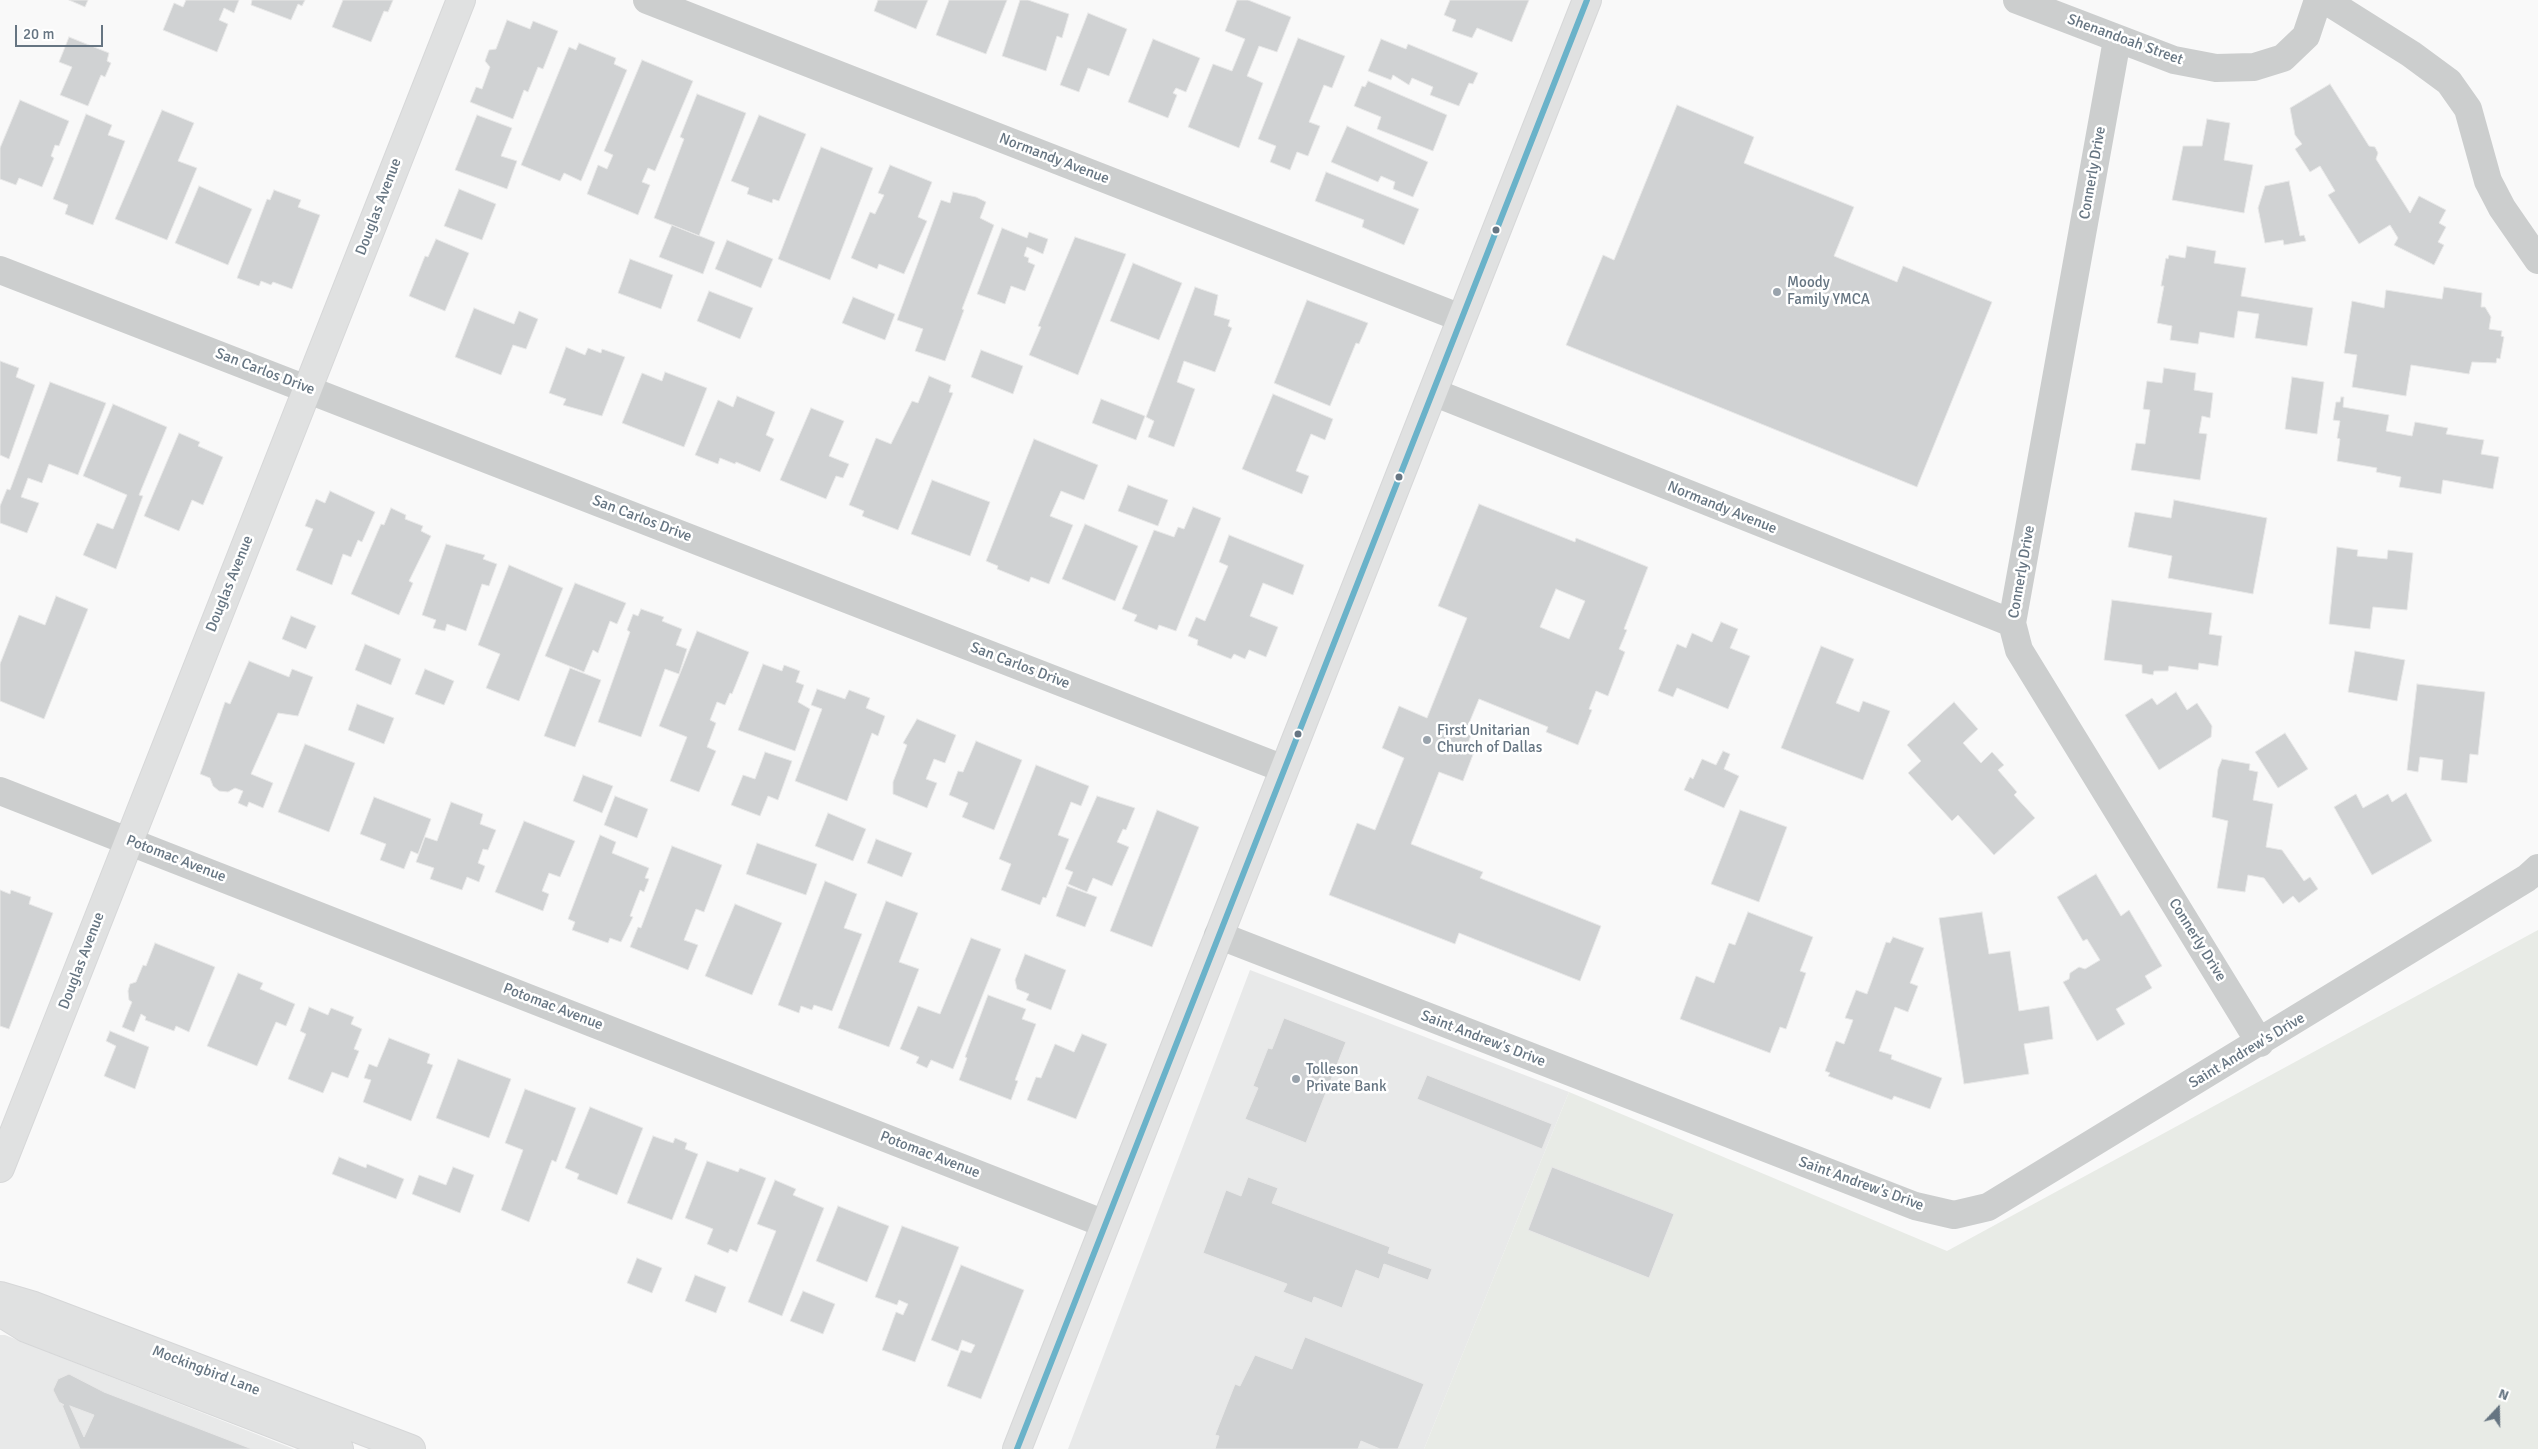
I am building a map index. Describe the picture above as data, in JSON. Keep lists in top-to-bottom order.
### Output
{
  "streets": {
    "main road": ["Douglas Avenue", "Mockingbird Lane"],
    "street": [
      "Shenandoah Street",
      "Normandy Avenue",
      "Connerly Drive",
      "San Carlos Drive",
      "Potomac Avenue",
      "Saint Andrew's Drive"
    ]
  },
  "crossings": [
    ["Shenandoah Street", "Connerly Drive"],
    ["Normandy Avenue", "Connerly Drive"],
    ["Connerly Drive", "Saint Andrew's Drive"],
    ["Douglas Avenue", "San Carlos Drive"],
    ["Douglas Avenue", "Potomac Avenue"]
  ],
  "places": ["Moody Family YMCA", "First Unitarian Church of Dallas", "Tolleson Private Bank"],
  "scale_bar": "20 m",
  "north": "top"
}
